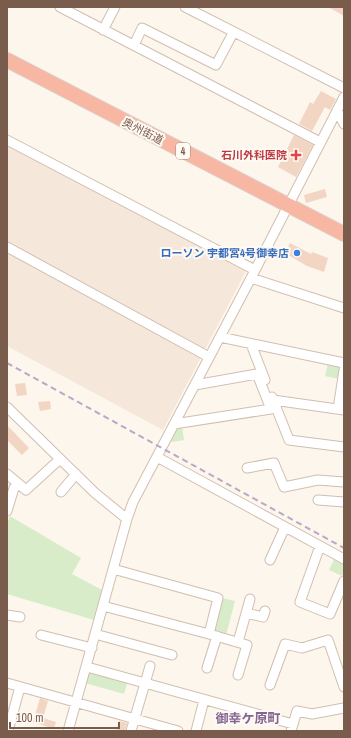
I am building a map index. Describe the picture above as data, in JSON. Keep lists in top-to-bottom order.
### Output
{
  "streets": {
    "highway": ["奥州街道", "4"]
  },
  "districts": ["御幸ケ原町"],
  "places": {
    "health": ["石川外科医院"],
    "other": ["ローソン 宇都宮4号御幸店"]
  },
  "scale_bar": "100 m"
}
